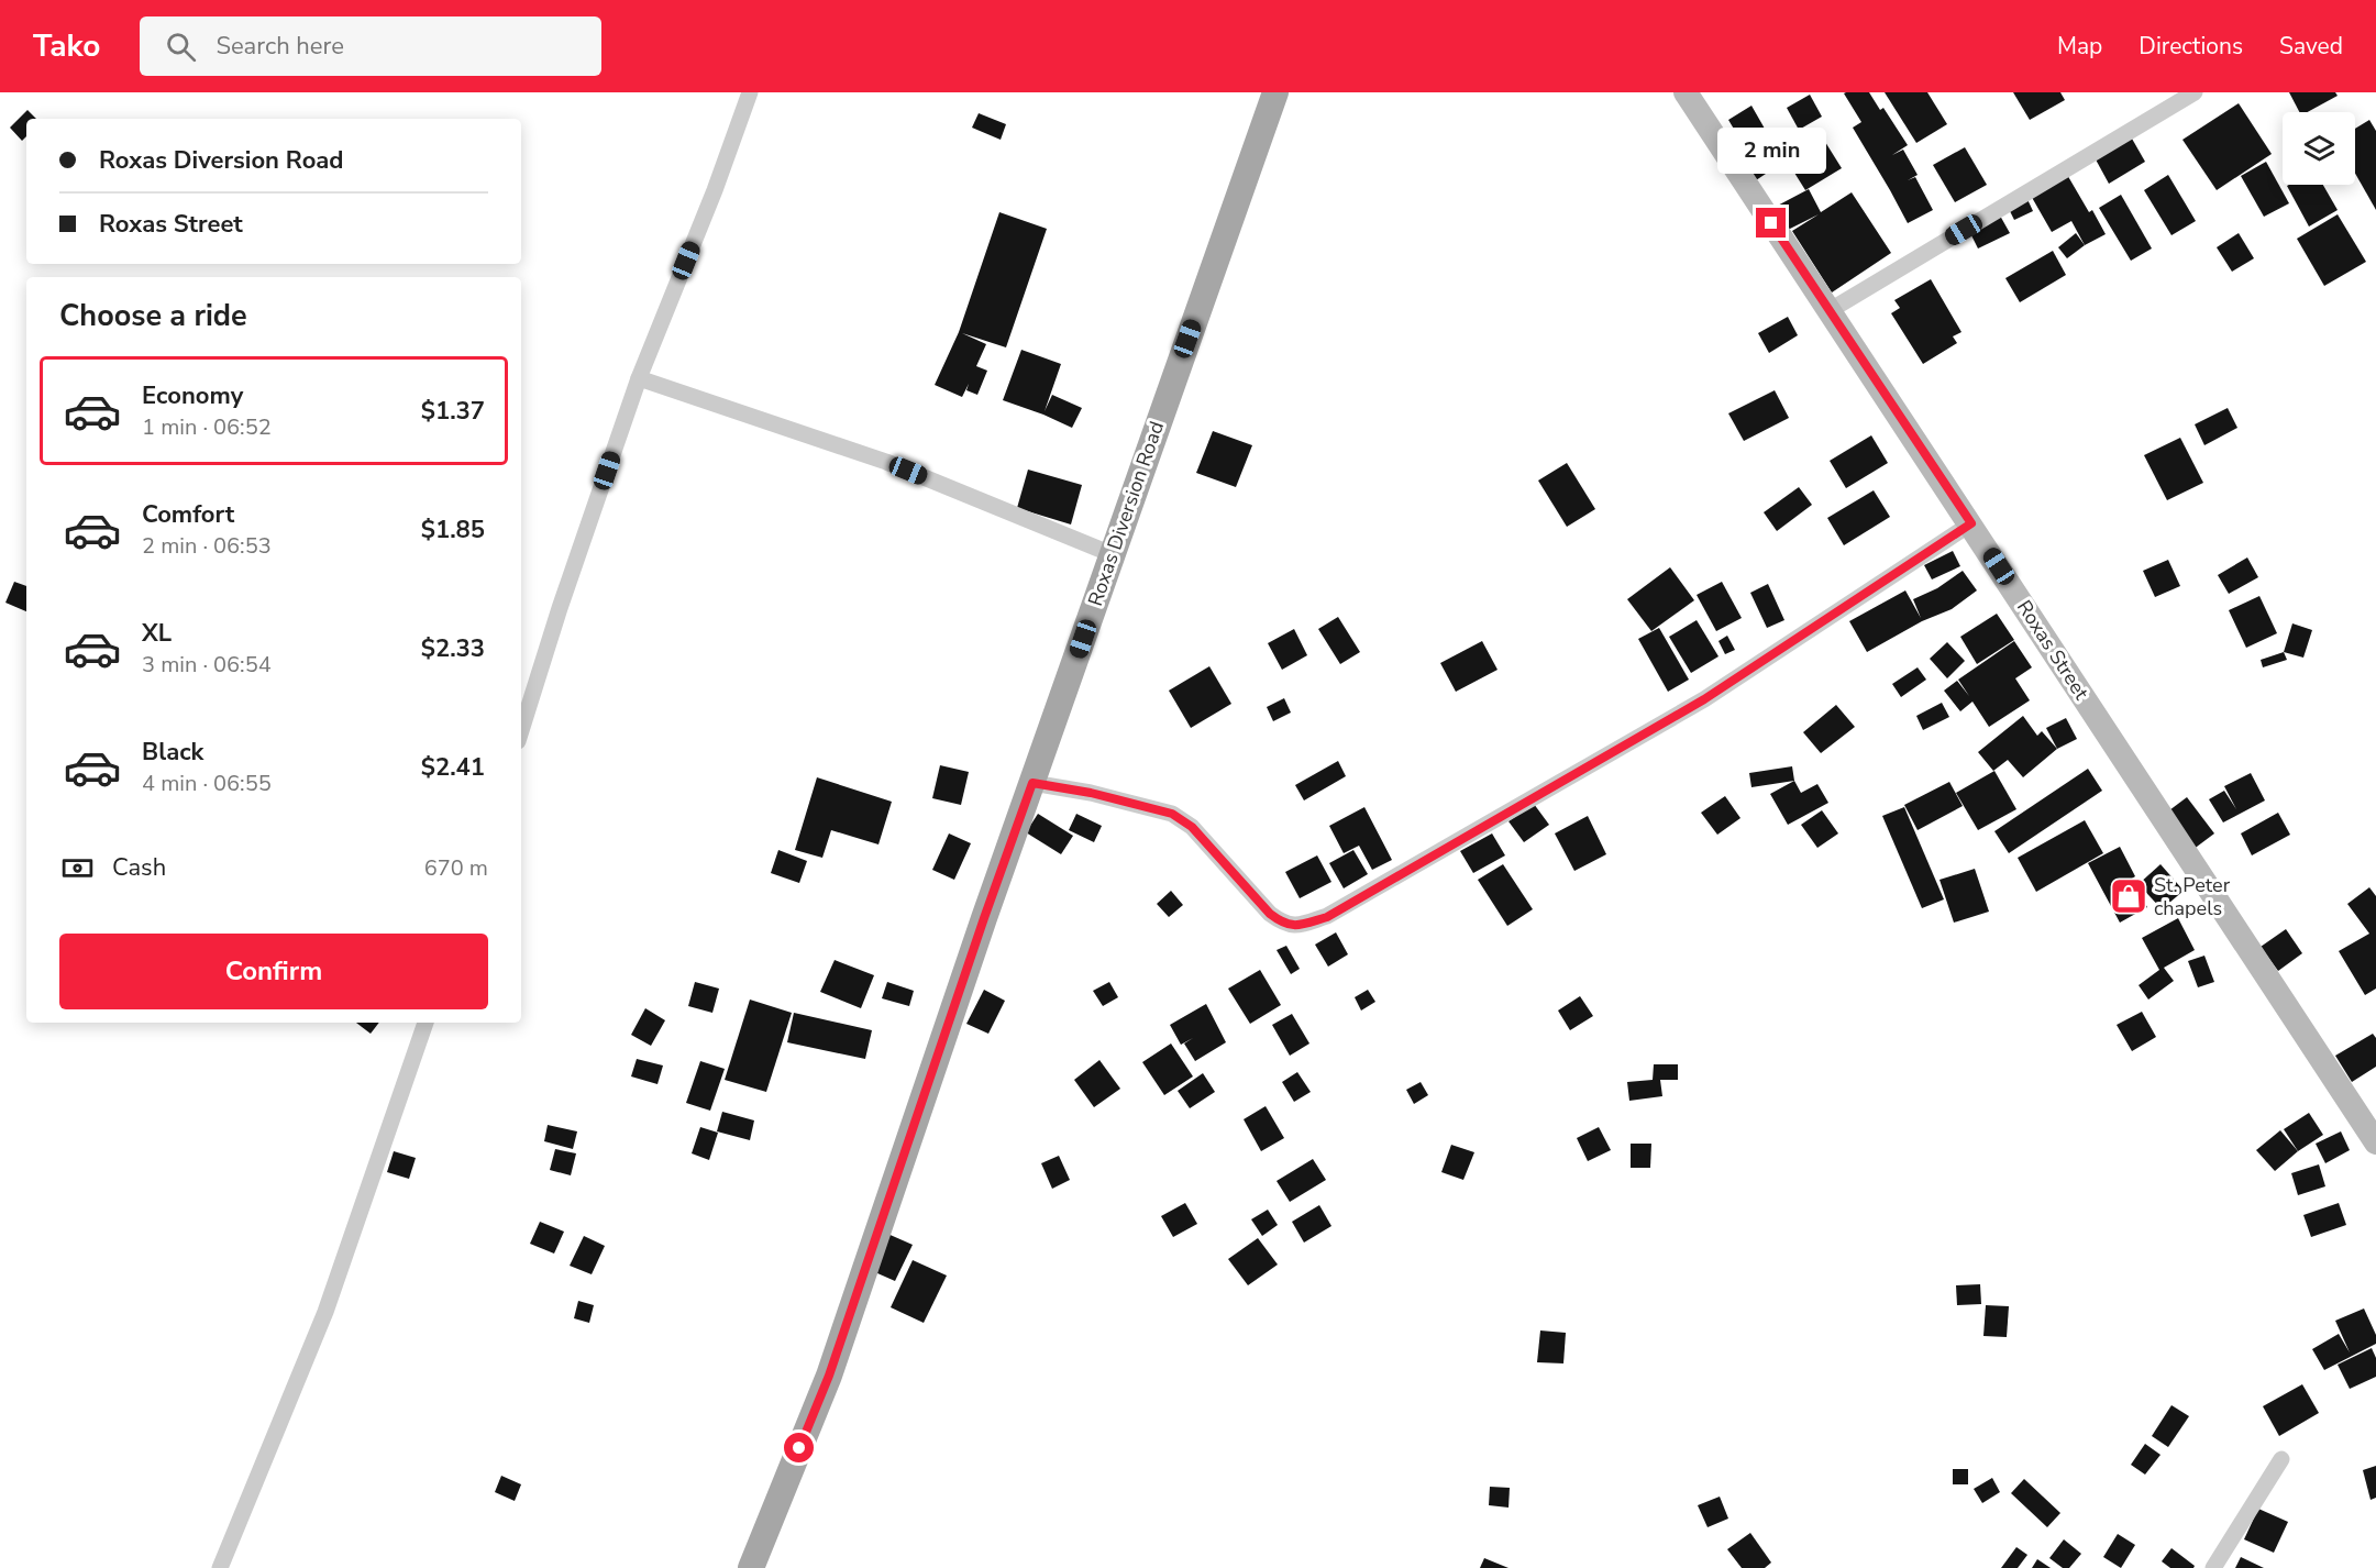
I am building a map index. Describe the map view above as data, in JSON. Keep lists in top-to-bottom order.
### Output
{
  "streets": {
    "main road": ["Roxas Diversion Road", "Roxas Street"]
  },
  "places": {
    "shop": ["St. Peter chapels"]
  },
  "page": {
    "header": "Tako",
    "search": "Search here",
    "nav": ["Map", "Directions", "Saved"],
    "banner": ["Roxas Diversion Road", "Roxas Street"],
    "bubble": "2 min",
    "heading": "Choose a ride",
    "list": [
      {
        "name": "Economy",
        "note": "1 min · 06:52",
        "value": "$1.37"
      },
      {
        "name": "Comfort",
        "note": "2 min · 06:53",
        "value": "$1.85"
      },
      {
        "name": "XL",
        "note": "3 min · 06:54",
        "value": "$2.33"
      },
      {
        "name": "Black",
        "note": "4 min · 06:55",
        "value": "$2.41"
      }
    ],
    "pay": ["Cash", "670 m"],
    "buttons": "Confirm"
  }
}
